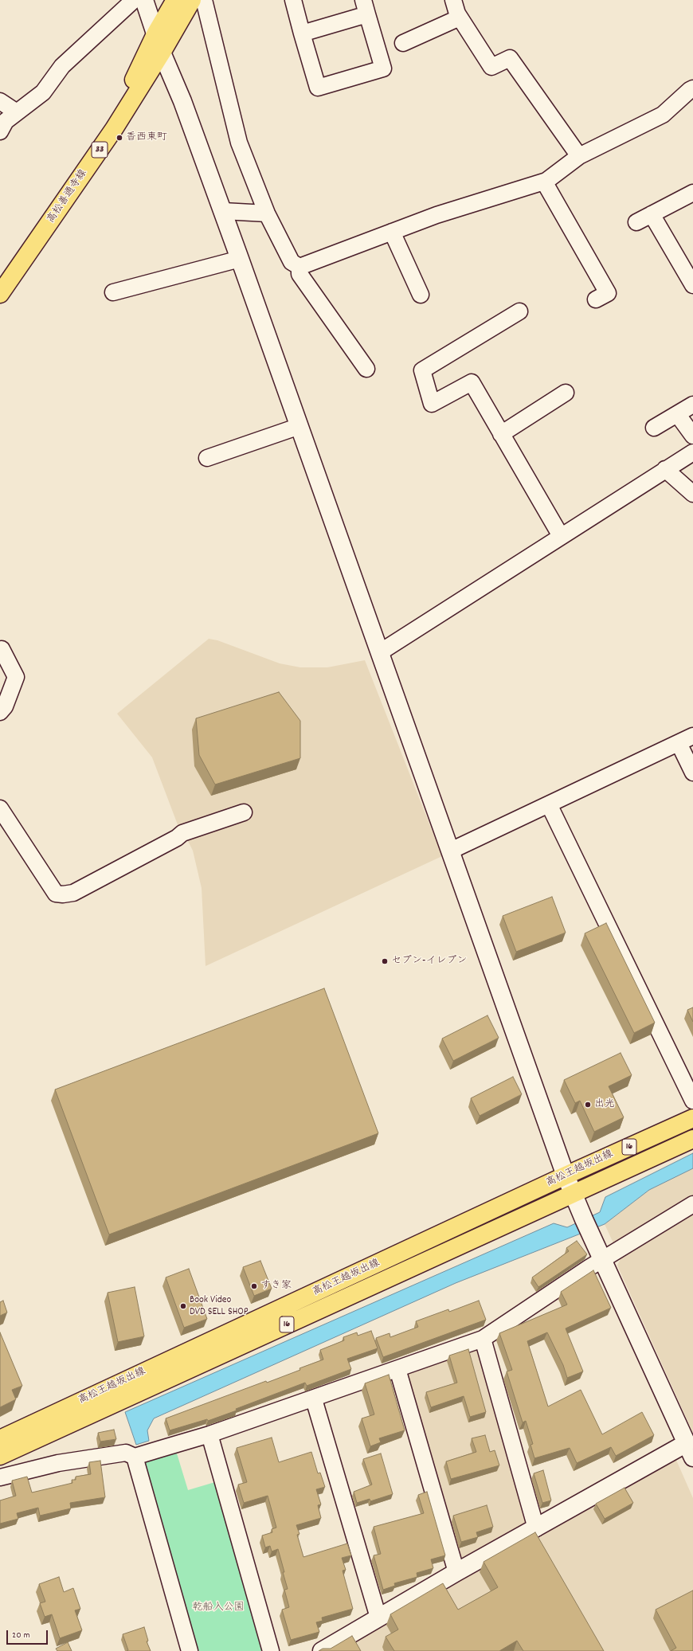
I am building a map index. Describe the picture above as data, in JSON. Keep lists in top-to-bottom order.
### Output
{
  "streets": {
    "main road": [
      "33",
      "高松善通寺線",
      "16",
      "高松王越坂出線"
    ]
  },
  "parks": ["乾船入公園"],
  "places": [
    "香西東町",
    "セブン-イレブン",
    "出光",
    "すき家",
    "Book Video DVD SELL SHOP"
  ],
  "scale_bar": "20 m"
}
